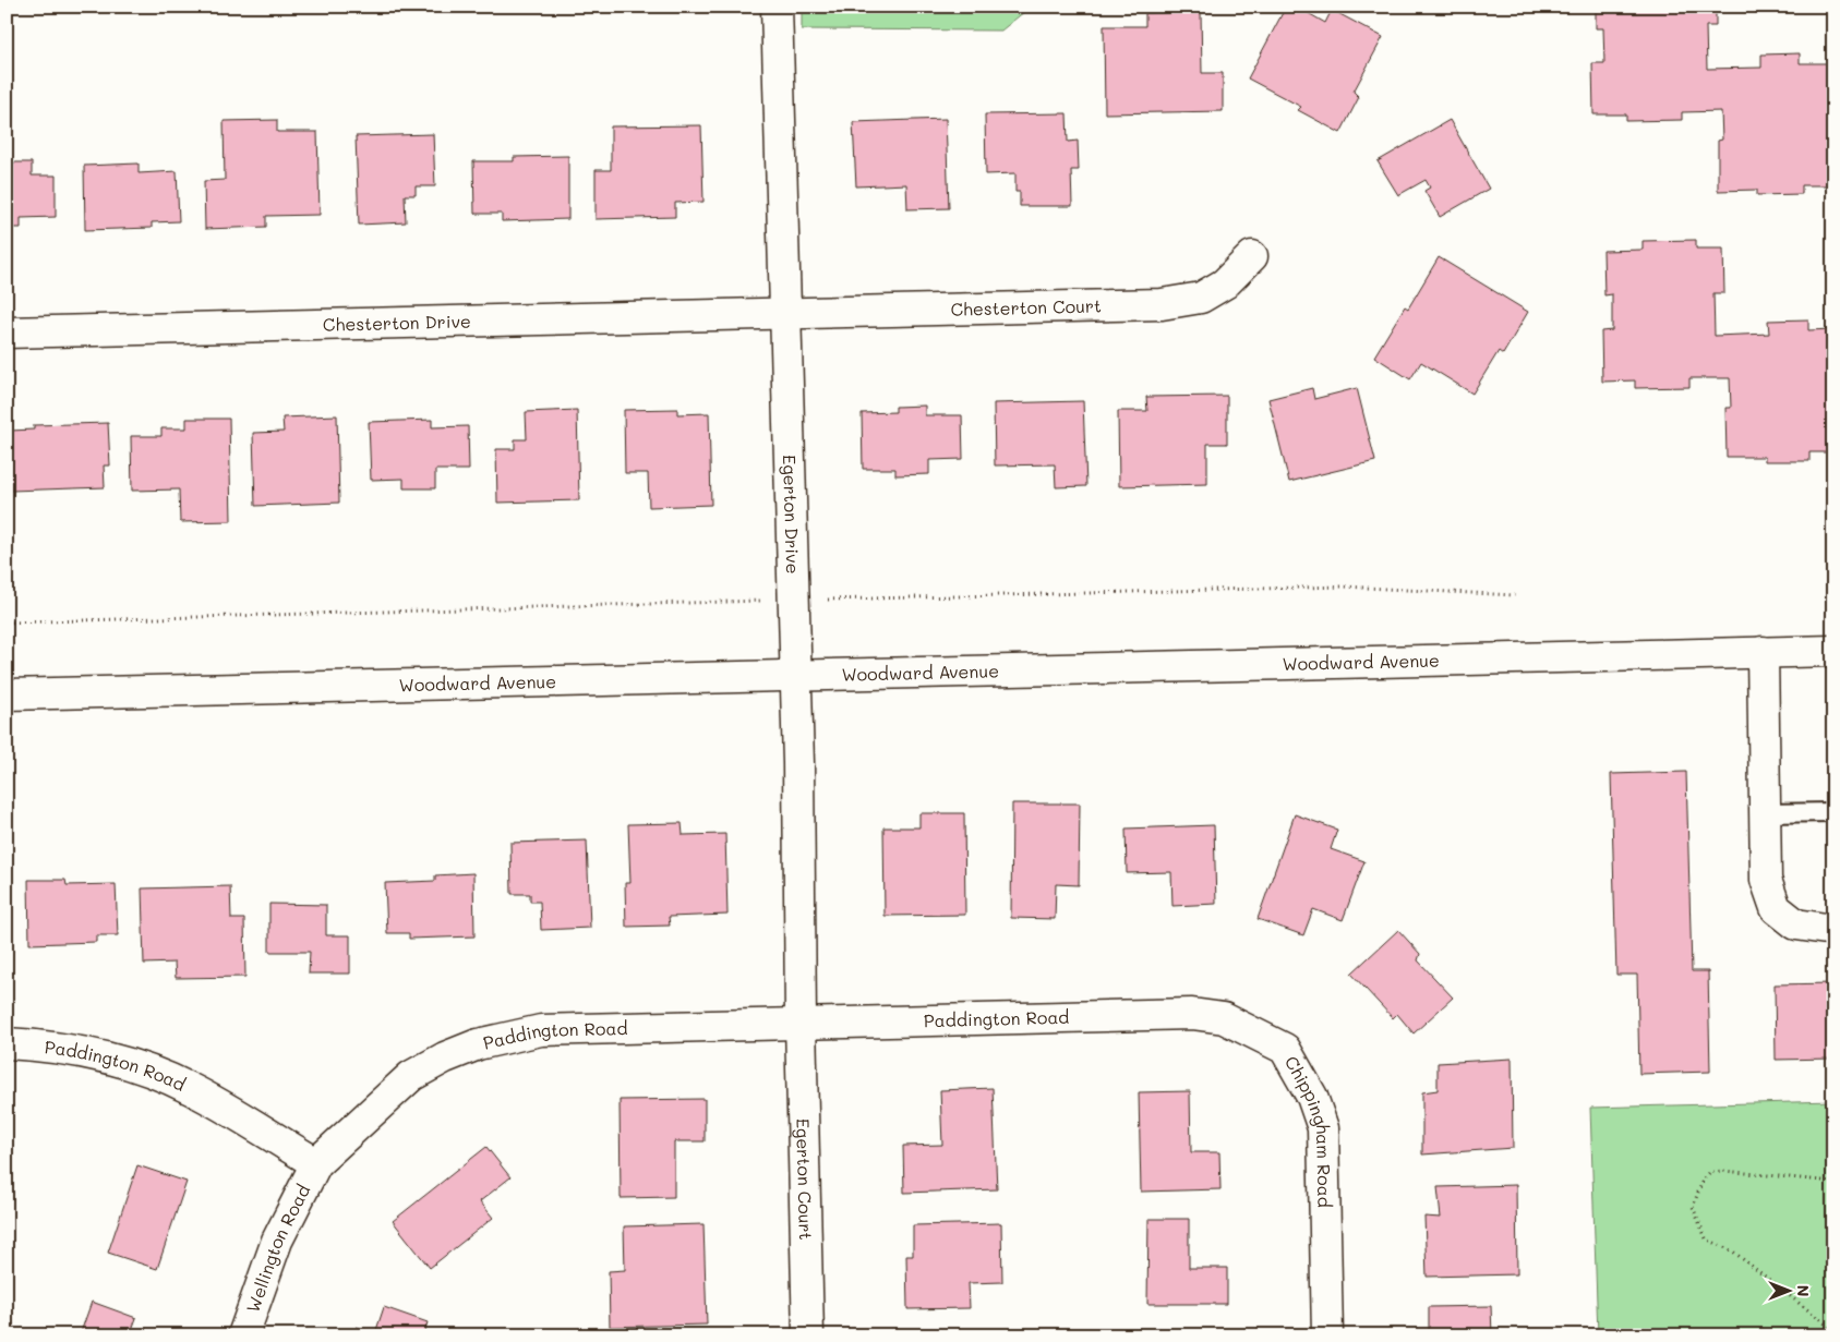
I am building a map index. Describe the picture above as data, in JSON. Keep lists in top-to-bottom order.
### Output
{
  "streets": {
    "street": [
      "Chesterton Court",
      "Chesterton Drive",
      "Egerton Drive",
      "Woodward Avenue",
      "Paddington Road",
      "Chippingham Road",
      "Egerton Court",
      "Wellington Road"
    ]
  },
  "crossings": [
    ["Chesterton Court", "Chesterton Drive"],
    ["Chesterton Court", "Egerton Drive"],
    ["Chesterton Drive", "Egerton Drive"],
    ["Egerton Drive", "Woodward Avenue"],
    ["Egerton Drive", "Paddington Road"],
    ["Egerton Drive", "Egerton Court"],
    ["Paddington Road", "Chippingham Road"],
    ["Paddington Road", "Egerton Court"],
    ["Paddington Road", "Wellington Road"]
  ],
  "north": "right"
}
